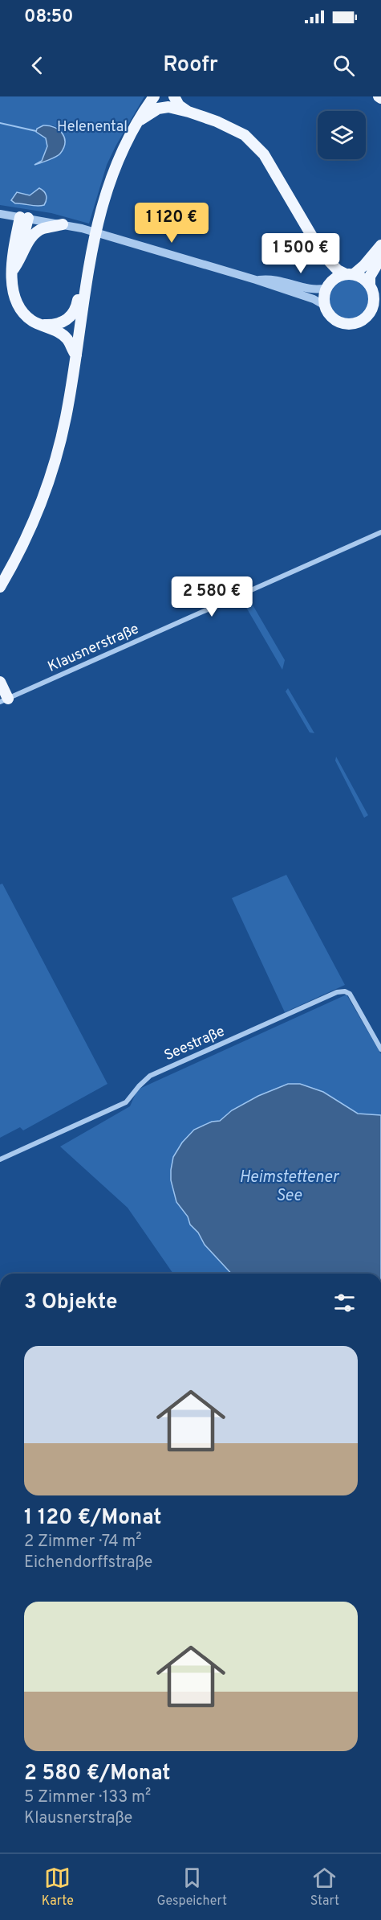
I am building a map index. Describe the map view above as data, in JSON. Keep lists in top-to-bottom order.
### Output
{
  "streets": {
    "street": ["Klausnerstraße", "Seestraße"]
  },
  "water": ["Heimstettener See"],
  "parks": ["Helenental"],
  "page": {
    "status": "08:50",
    "header": "Roofr",
    "price": ["1 120 €", "1 500 €", "2 580 €"],
    "heading": "3 Objekte",
    "list": [
      {
        "name": "1 120 €/Monat",
        "note": "2 Zimmer · 74 m² · Eichendorffstraße"
      },
      {
        "name": "2 580 €/Monat",
        "note": "5 Zimmer · 133 m² · Klausnerstraße"
      }
    ],
    "tabs": ["Karte", "Gespeichert", "Start"]
  }
}
